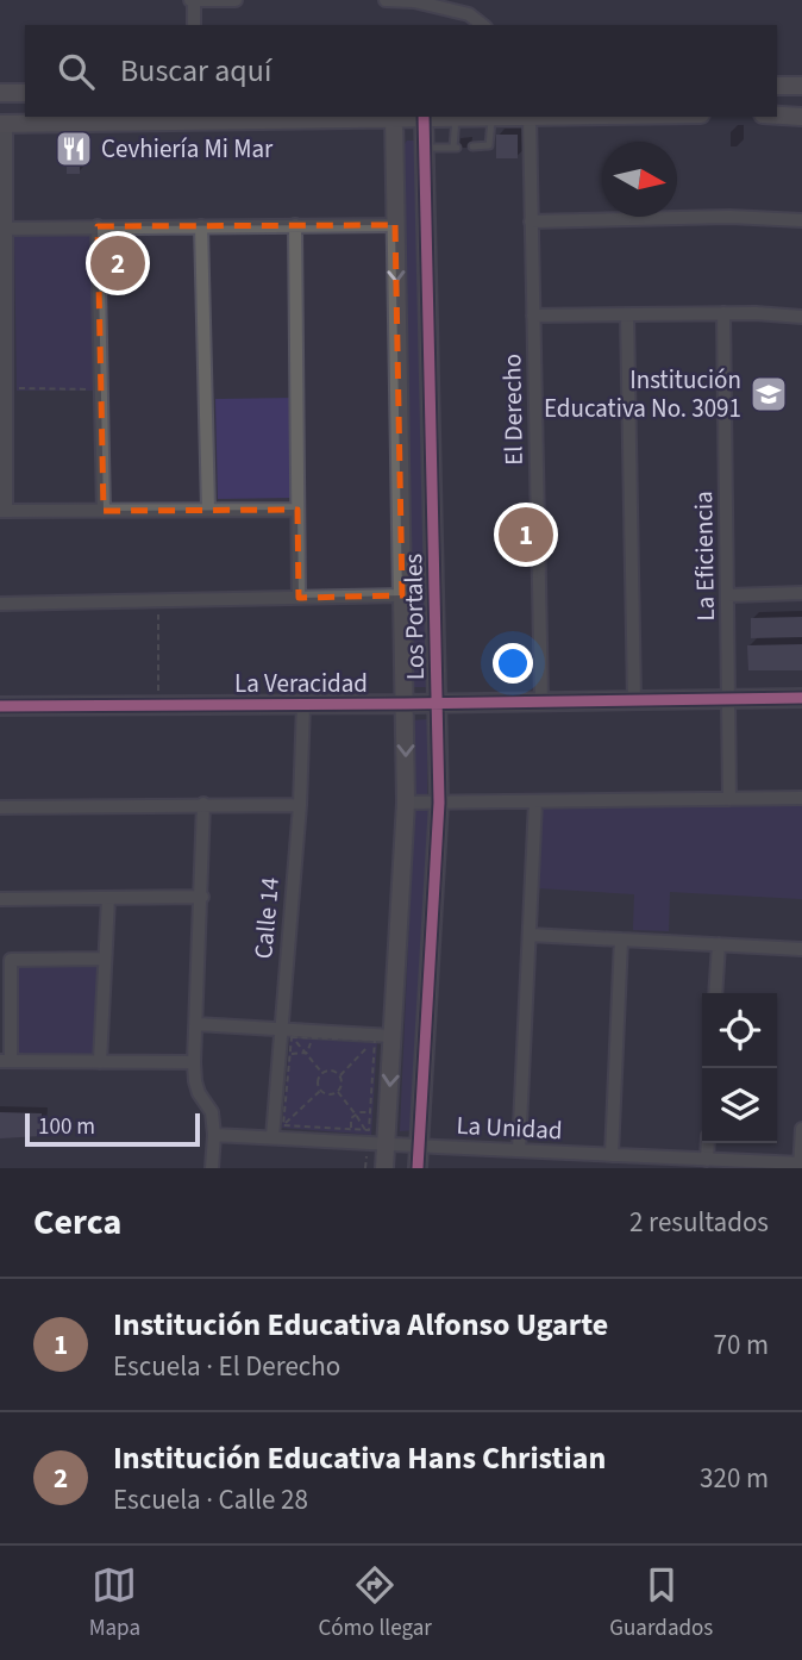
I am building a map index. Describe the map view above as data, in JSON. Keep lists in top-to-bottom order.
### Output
{
  "streets": {
    "street": [
      "El Derecho",
      "La Eficiencia",
      "Los Portales",
      "La Veracidad",
      "Calle 14",
      "La Unidad"
    ]
  },
  "crossings": [
    ["El Derecho", "La Veracidad"],
    ["La Eficiencia", "La Veracidad"],
    ["Los Portales", "La Veracidad"],
    ["Los Portales", "La Unidad"],
    ["La Veracidad", "Calle 14"],
    ["Calle 14", "La Unidad"]
  ],
  "places": {
    "restaurant": ["Cevhiería Mi Mar"],
    "school or university": ["Institución Educativa No. 3091"]
  },
  "scale_bar": "100 m",
  "north": "right",
  "page": {
    "search": "Buscar aquí",
    "pins": ["2", "1"],
    "scale": "100 m",
    "heading": ["Cerca", "2 resultados"],
    "list": [
      {
        "mark": "1",
        "name": "Institución Educativa Alfonso Ugarte",
        "note": "Escuela · El Derecho",
        "value": "70 m"
      },
      {
        "mark": "2",
        "name": "Institución Educativa Hans Christian",
        "note": "Escuela · Calle 28",
        "value": "320 m"
      }
    ],
    "nav": ["Mapa", "Cómo llegar", "Guardados"]
  }
}
